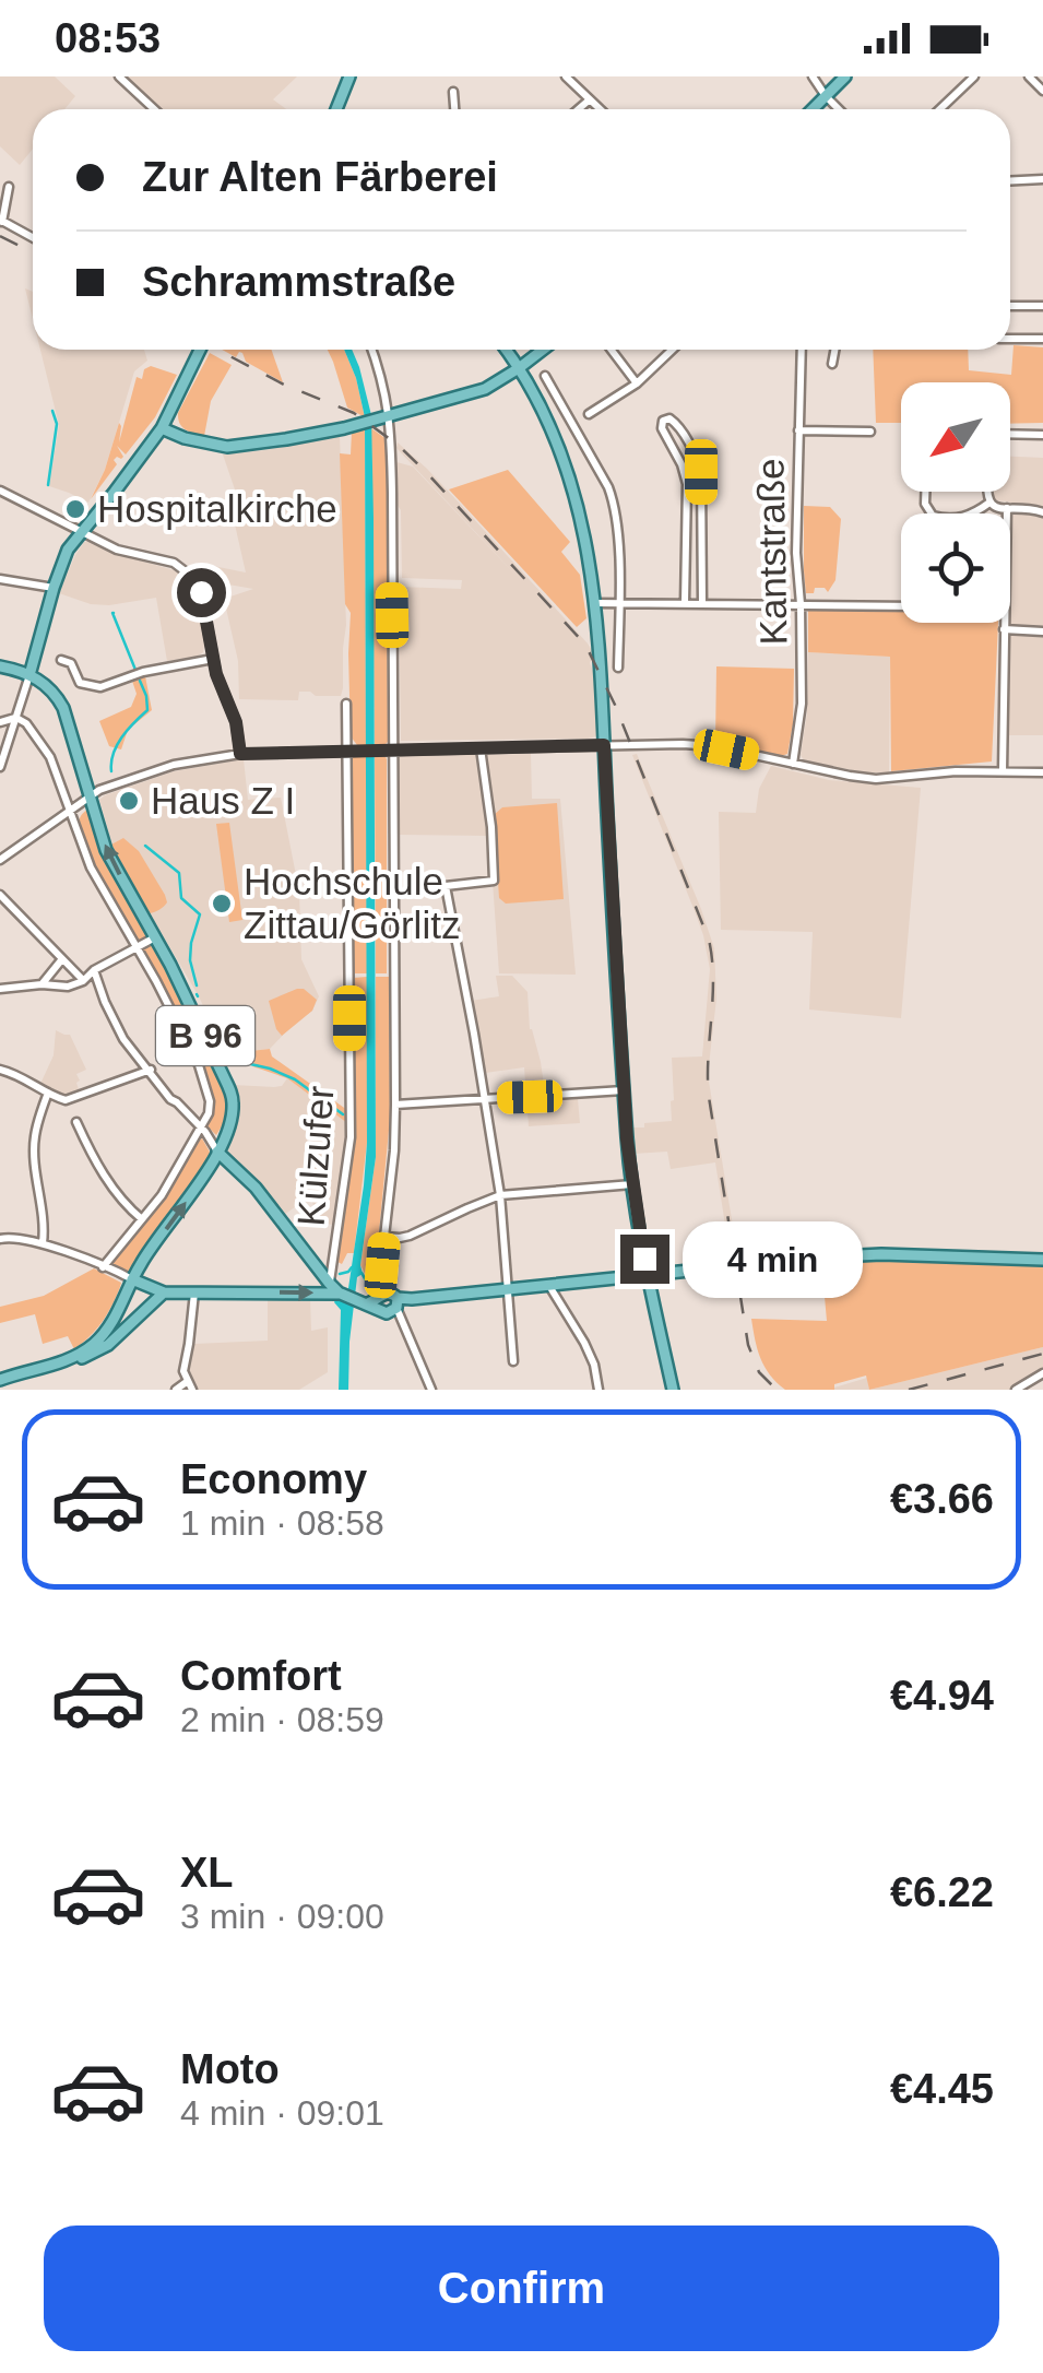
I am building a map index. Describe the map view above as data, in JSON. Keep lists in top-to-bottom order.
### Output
{
  "streets": {
    "main road": ["B 96"],
    "street": ["Kantstraße", "Külzufer"]
  },
  "places": ["Hospitalkirche", "Haus Z I", "Hochschule Zittau/Görlitz"],
  "north": "bottom left",
  "page": {
    "status": "08:53",
    "banner": ["Zur Alten Färberei", "Schrammstraße"],
    "bubble": "4 min",
    "list": [
      {
        "name": "Economy",
        "note": "1 min · 08:58",
        "value": "€3.66"
      },
      {
        "name": "Comfort",
        "note": "2 min · 08:59",
        "value": "€4.94"
      },
      {
        "name": "XL",
        "note": "3 min · 09:00",
        "value": "€6.22"
      },
      {
        "name": "Moto",
        "note": "4 min · 09:01",
        "value": "€4.45"
      }
    ],
    "buttons": "Confirm"
  }
}
